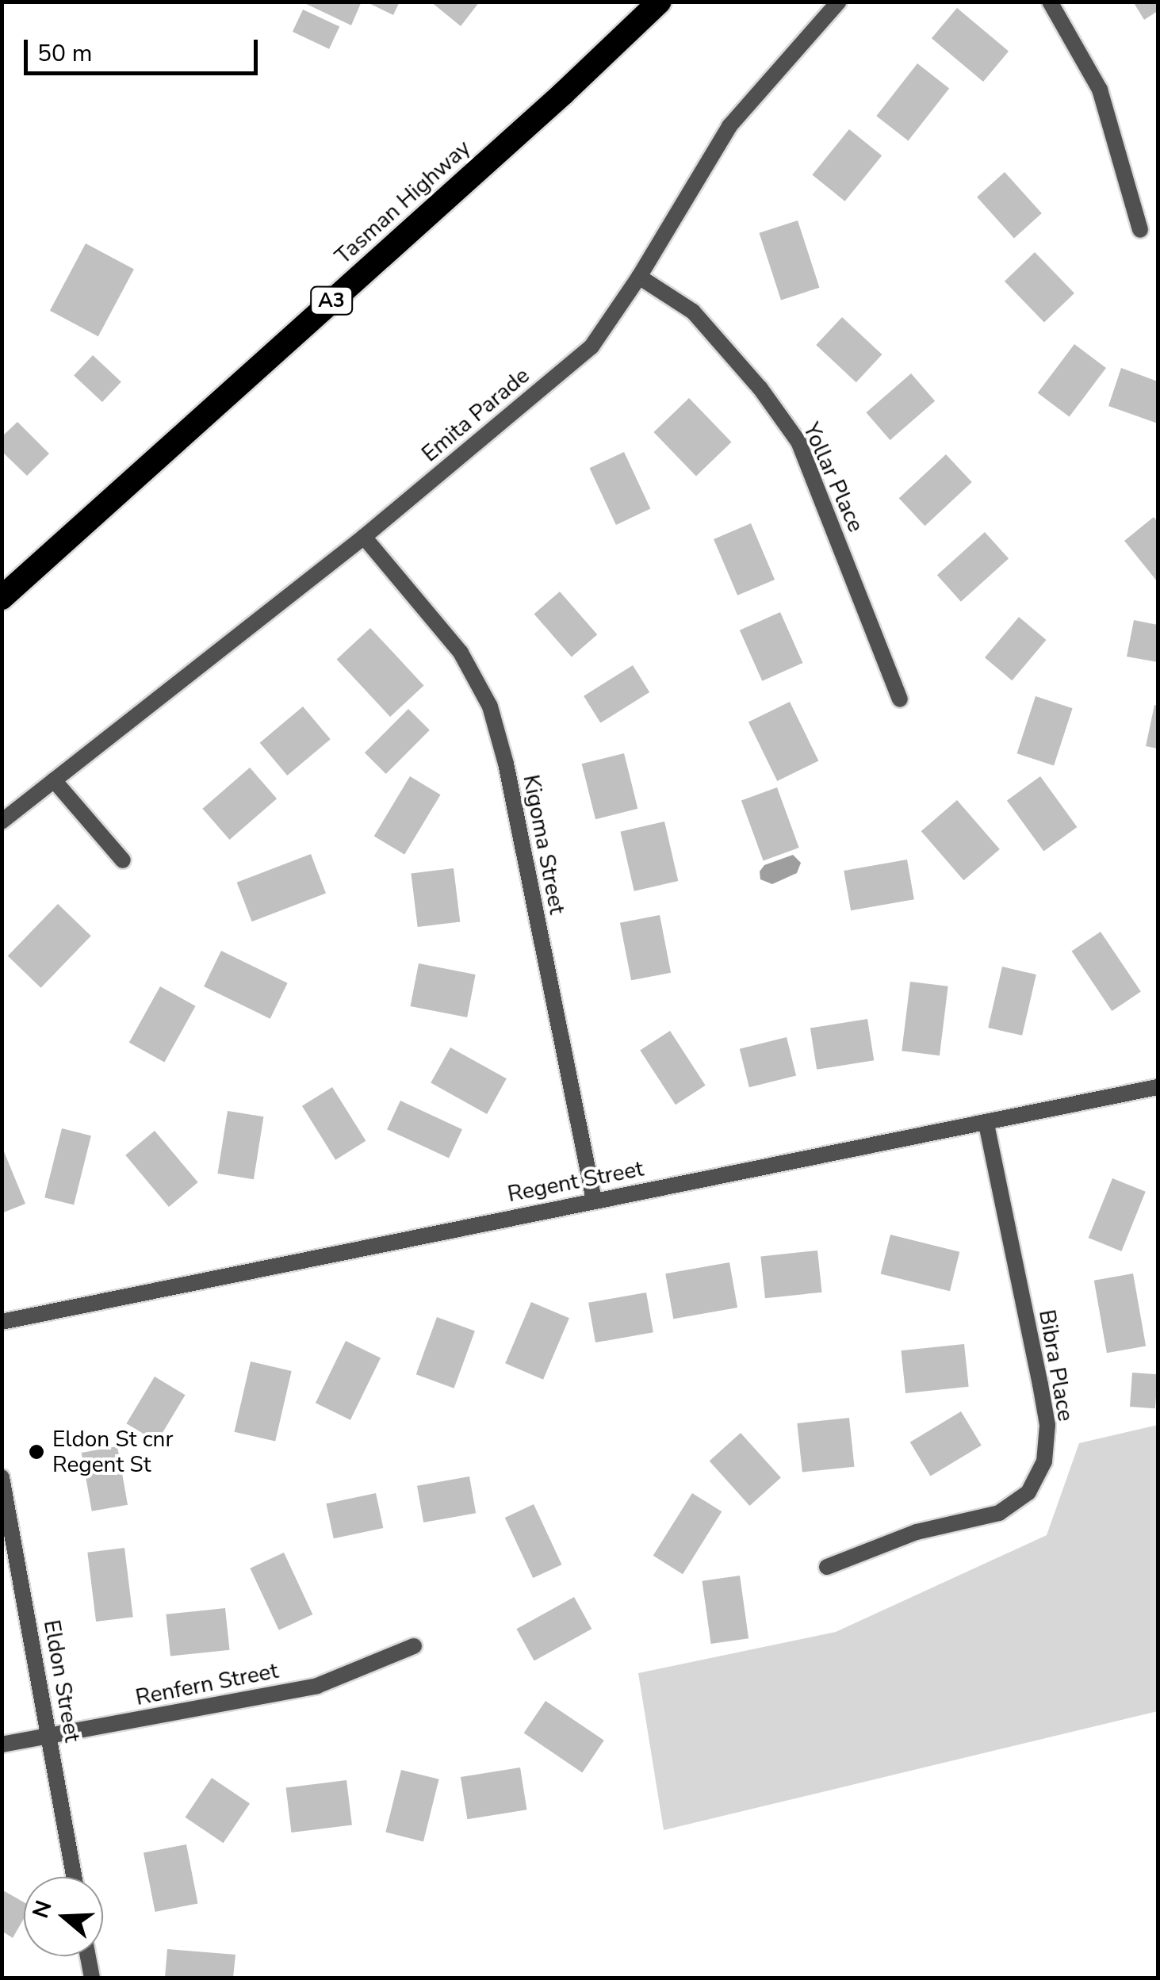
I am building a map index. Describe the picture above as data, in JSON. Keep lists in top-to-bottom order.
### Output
{
  "streets": {
    "highway": ["Tasman Highway", "A3"],
    "street": [
      "Emita Parade",
      "Yollar Place",
      "Kigoma Street",
      "Regent Street",
      "Bibra Place",
      "Eldon Street",
      "Renfern Street"
    ]
  },
  "crossings": [
    ["Emita Parade", "Yollar Place"],
    ["Emita Parade", "Kigoma Street"],
    ["Kigoma Street", "Regent Street"],
    ["Regent Street", "Bibra Place"],
    ["Eldon Street", "Renfern Street"]
  ],
  "places": ["Eldon St cnr Regent St"],
  "scale_bar": "50 m",
  "north": "left"
}
